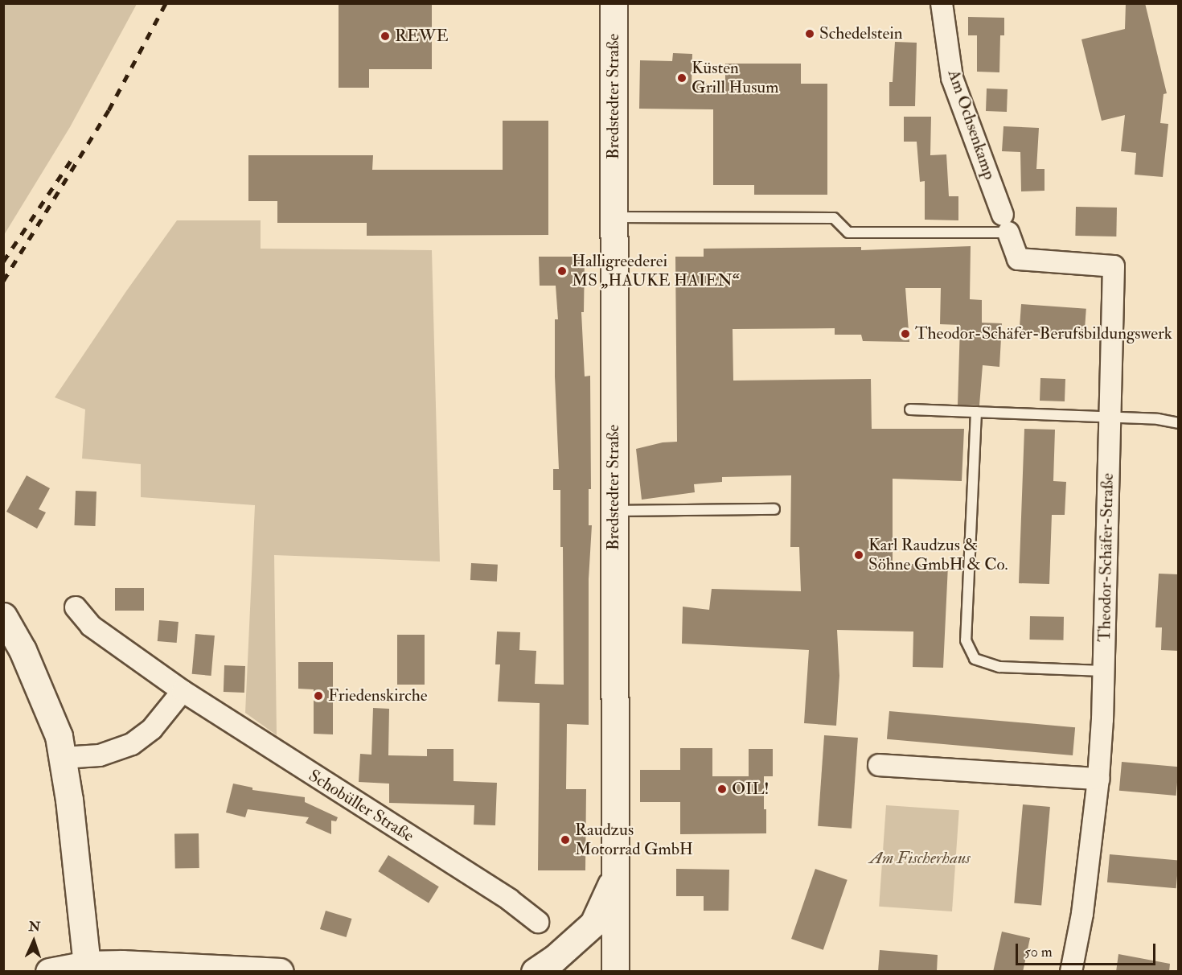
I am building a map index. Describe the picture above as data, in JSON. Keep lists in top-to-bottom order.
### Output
{
  "streets": {
    "main road": ["Bredstedter Straße"],
    "street": ["Am Ochsenkamp", "Theodor-Schäfer-Straße", "Schobüller Straße"]
  },
  "crossings": [
    ["Am Ochsenkamp", "Theodor-Schäfer-Straße"]
  ],
  "parks": ["Am Fischerhaus"],
  "places": [
    "Schedelstein",
    "REWE",
    "Küsten Grill Husum",
    "Halligreederei MS „HAUKE HAIEN“",
    "Theodor-Schäfer-Berufsbildungswerk",
    "Karl Raudzus & Söhne GmbH & Co.",
    "Friedenskirche",
    "OIL!",
    "Raudzus Motorrad GmbH"
  ],
  "scale_bar": "50 m",
  "north": "top"
}
